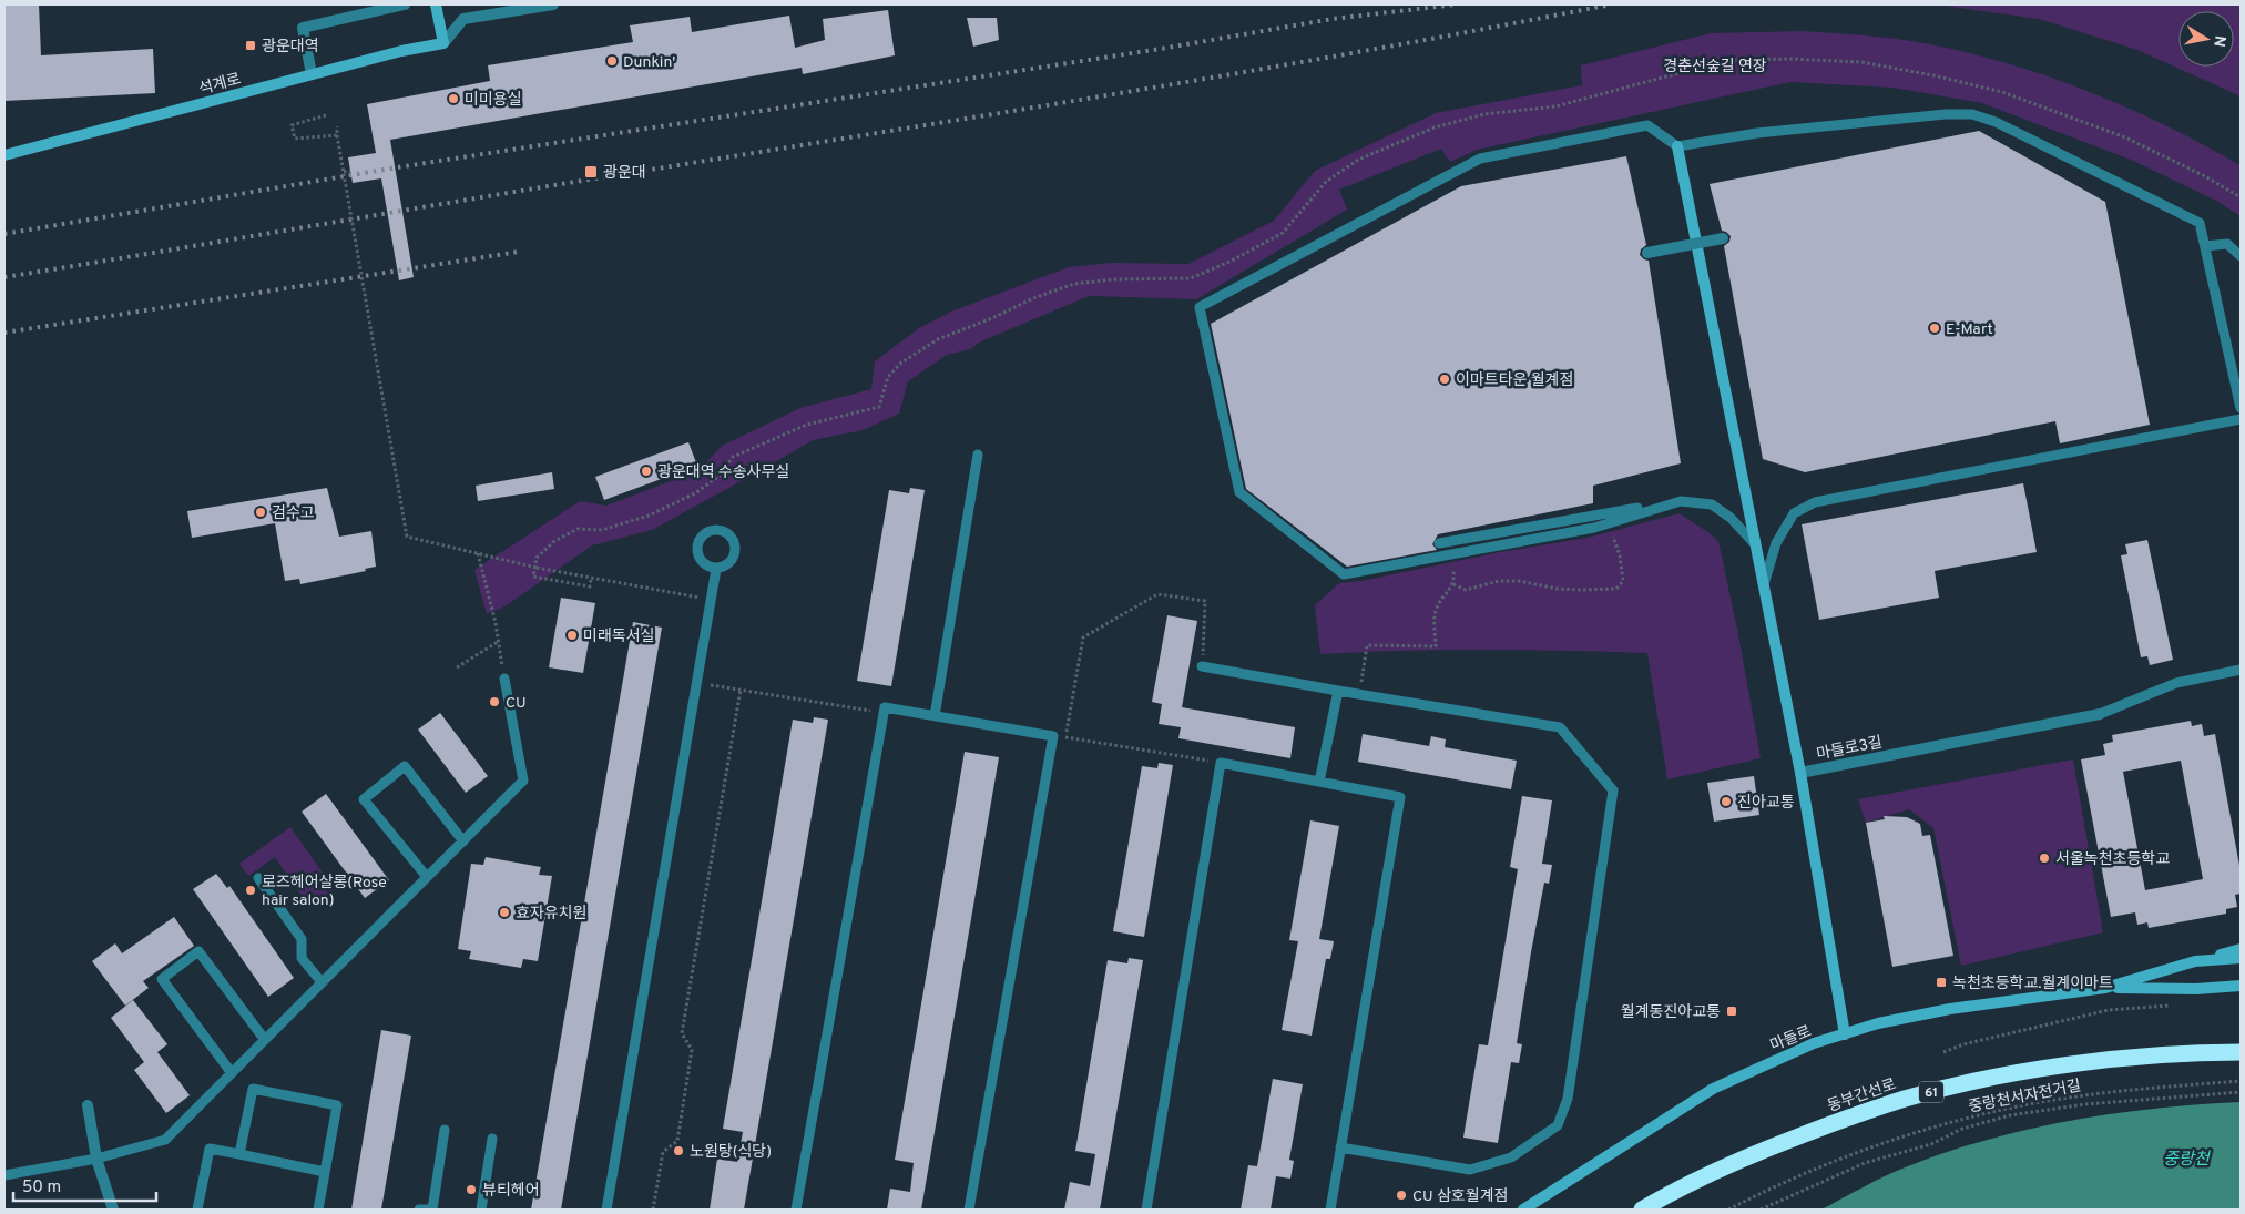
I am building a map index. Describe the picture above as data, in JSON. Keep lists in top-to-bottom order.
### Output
{
  "streets": {
    "highway": ["61", "동부간선로"],
    "street": ["석계로", "마들로3길", "마들로"],
    "path": ["중랑천서자전거길"]
  },
  "crossings": [
    ["마들로3길", "마들로"]
  ],
  "water": ["중랑천"],
  "parks": ["경춘선숲길 연장"],
  "places": {
    "transit": [
      "광운대역",
      "광운대",
      "녹천초등학교.월계이마트",
      "월계동진아교통"
    ],
    "other": [
      "Dunkin'",
      "미미용실",
      "E-Mart",
      "이마트타운 월계점",
      "광운대역 수송사무실",
      "검수고",
      "미래독서실",
      "CU",
      "진아교통",
      "서울녹천초등학교",
      "로즈헤어살롱(Rose hair salon)",
      "효자유치원",
      "노원탕(식당)",
      "뷰티헤어",
      "CU 삼호월계점"
    ]
  },
  "scale_bar": "50 m",
  "north": "right"
}
